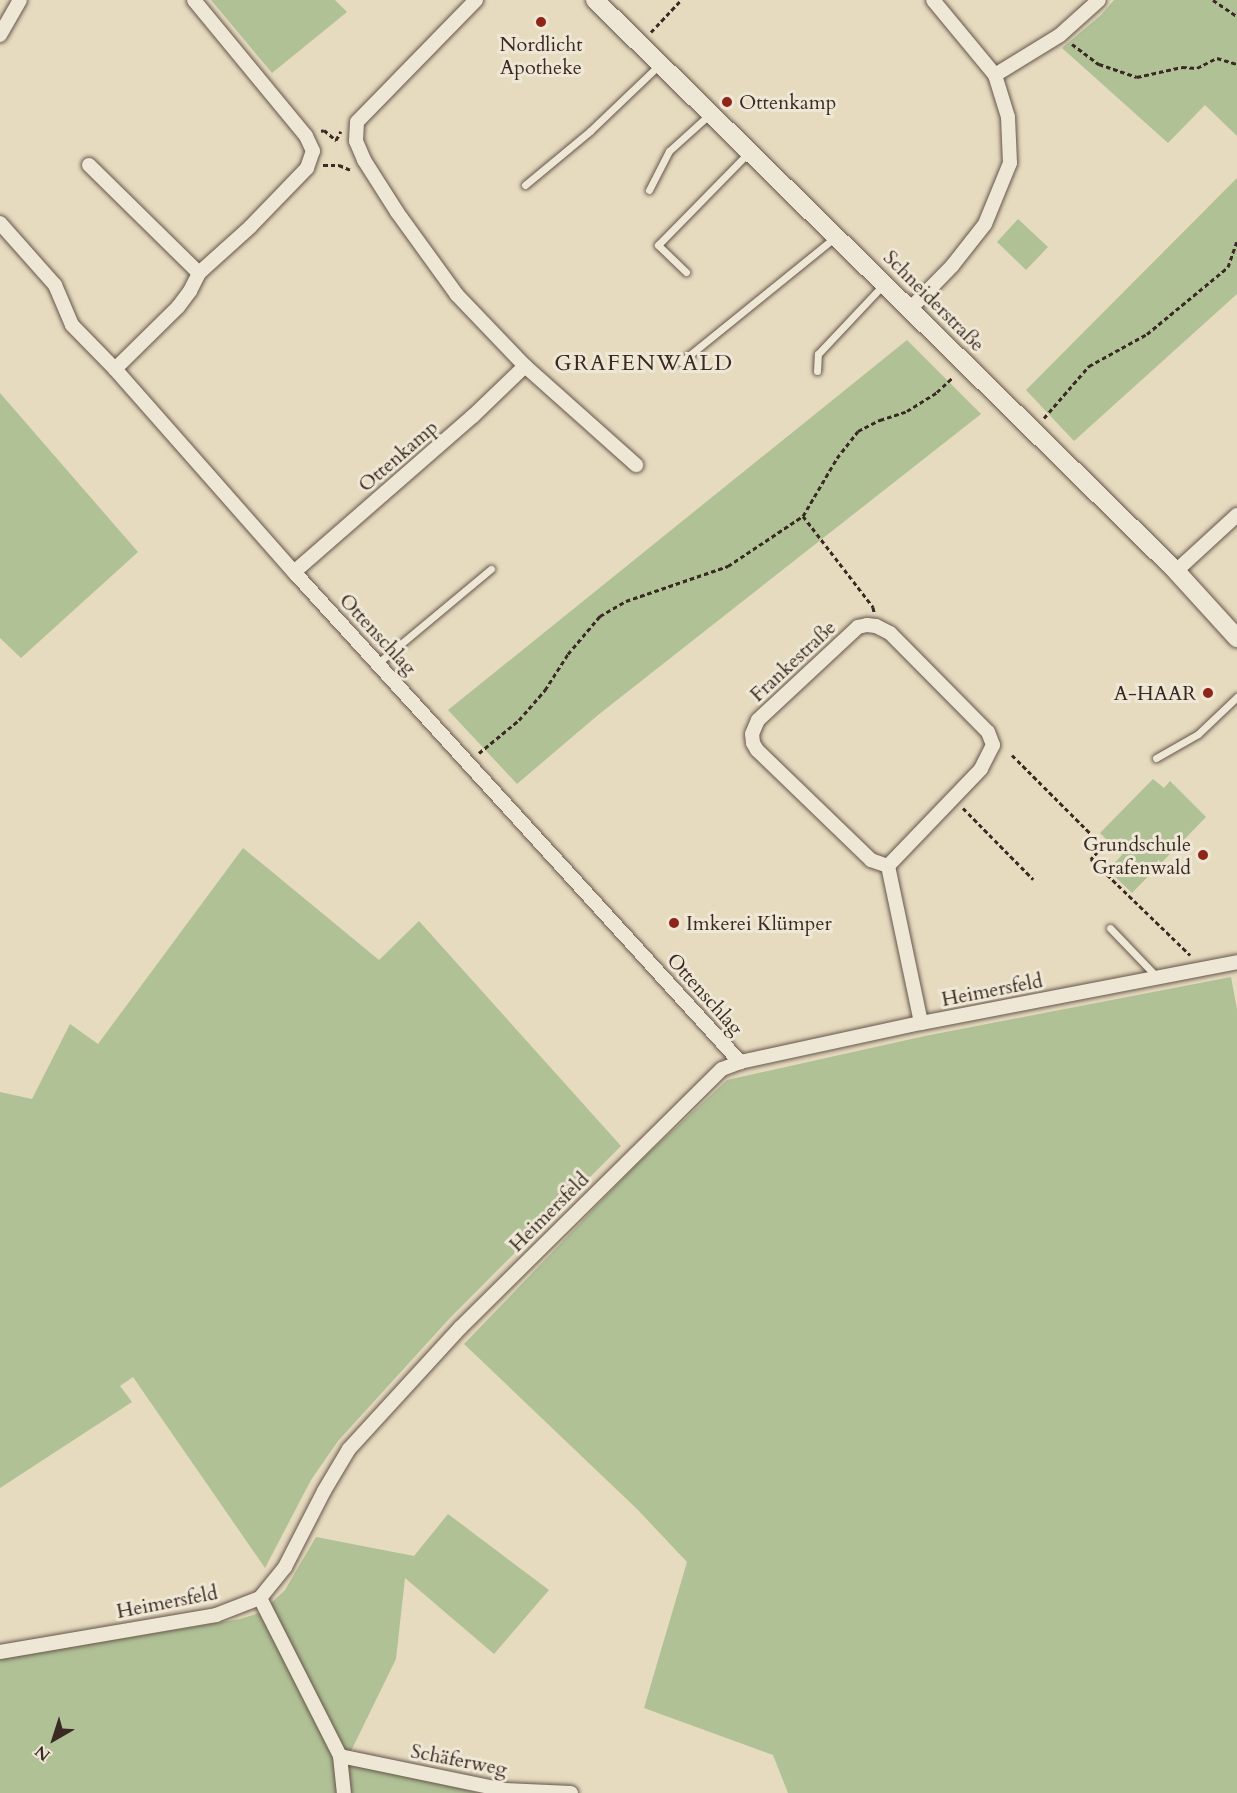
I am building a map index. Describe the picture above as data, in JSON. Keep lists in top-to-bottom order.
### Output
{
  "streets": {
    "street": [
      "Schneiderstraße",
      "Ottenkamp",
      "Ottenschlag",
      "Frankestraße",
      "Heimersfeld",
      "Schäferweg"
    ]
  },
  "crossings": [
    ["Ottenkamp", "Ottenschlag"],
    ["Ottenschlag", "Heimersfeld"]
  ],
  "districts": ["GRAFENWALD"],
  "places": [
    "Nordlicht Apotheke",
    "Ottenkamp",
    "A-HAAR",
    "Grundschule Grafenwald",
    "Imkerei Klümper"
  ],
  "north": "bottom left"
}
